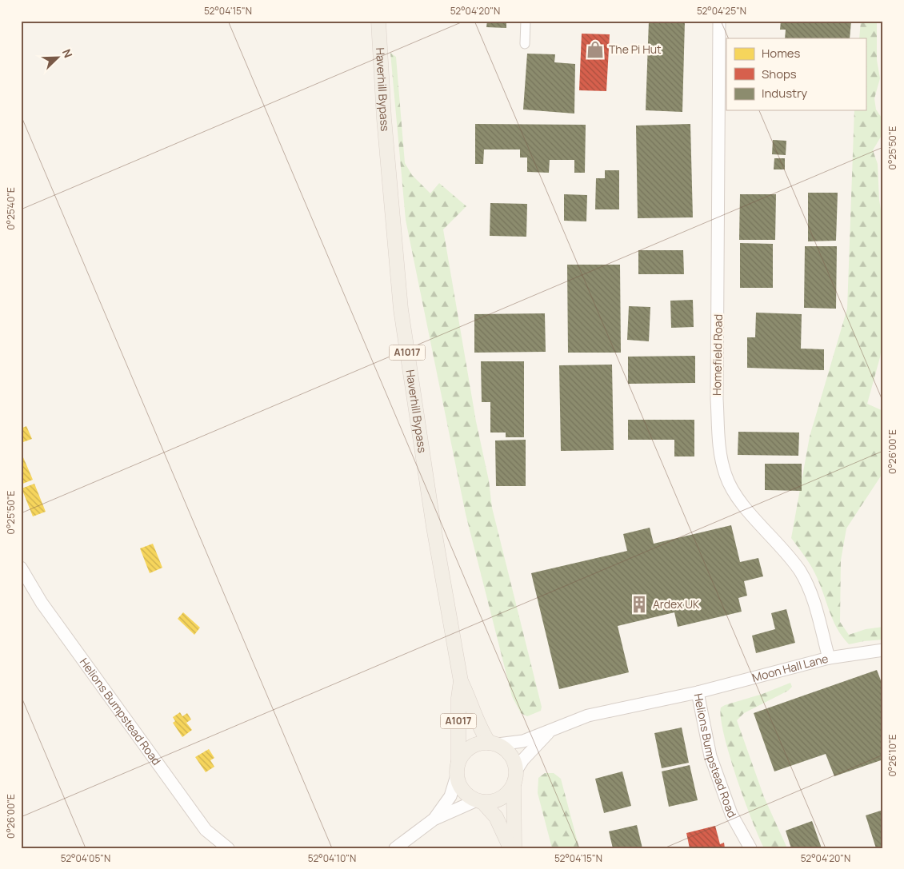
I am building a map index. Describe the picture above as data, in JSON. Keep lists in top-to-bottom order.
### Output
{
  "streets": {
    "main road": ["Haverhill Bypass", "A1017"],
    "street": ["Homefield Road", "Moon Hall Lane", "Helions Bumpstead Road"]
  },
  "crossings": [
    ["Haverhill Bypass", "Helions Bumpstead Road"],
    ["Homefield Road", "Moon Hall Lane"],
    ["Moon Hall Lane", "Helions Bumpstead Road"]
  ],
  "places": {
    "shop": ["The Pi Hut"],
    "building": ["Ardex UK"]
  },
  "legend": ["Homes", "Shops", "Industry"],
  "north": "top right",
  "coordinates": [
    "52°04'15\"N",
    "52°04'20\"N",
    "52°04'25\"N",
    "0°25'50\"E",
    "0°25'40\"E",
    "0°26'00\"E",
    "0°26'10\"E",
    "52°04'05\"N",
    "52°04'10\"N"
  ]
}
